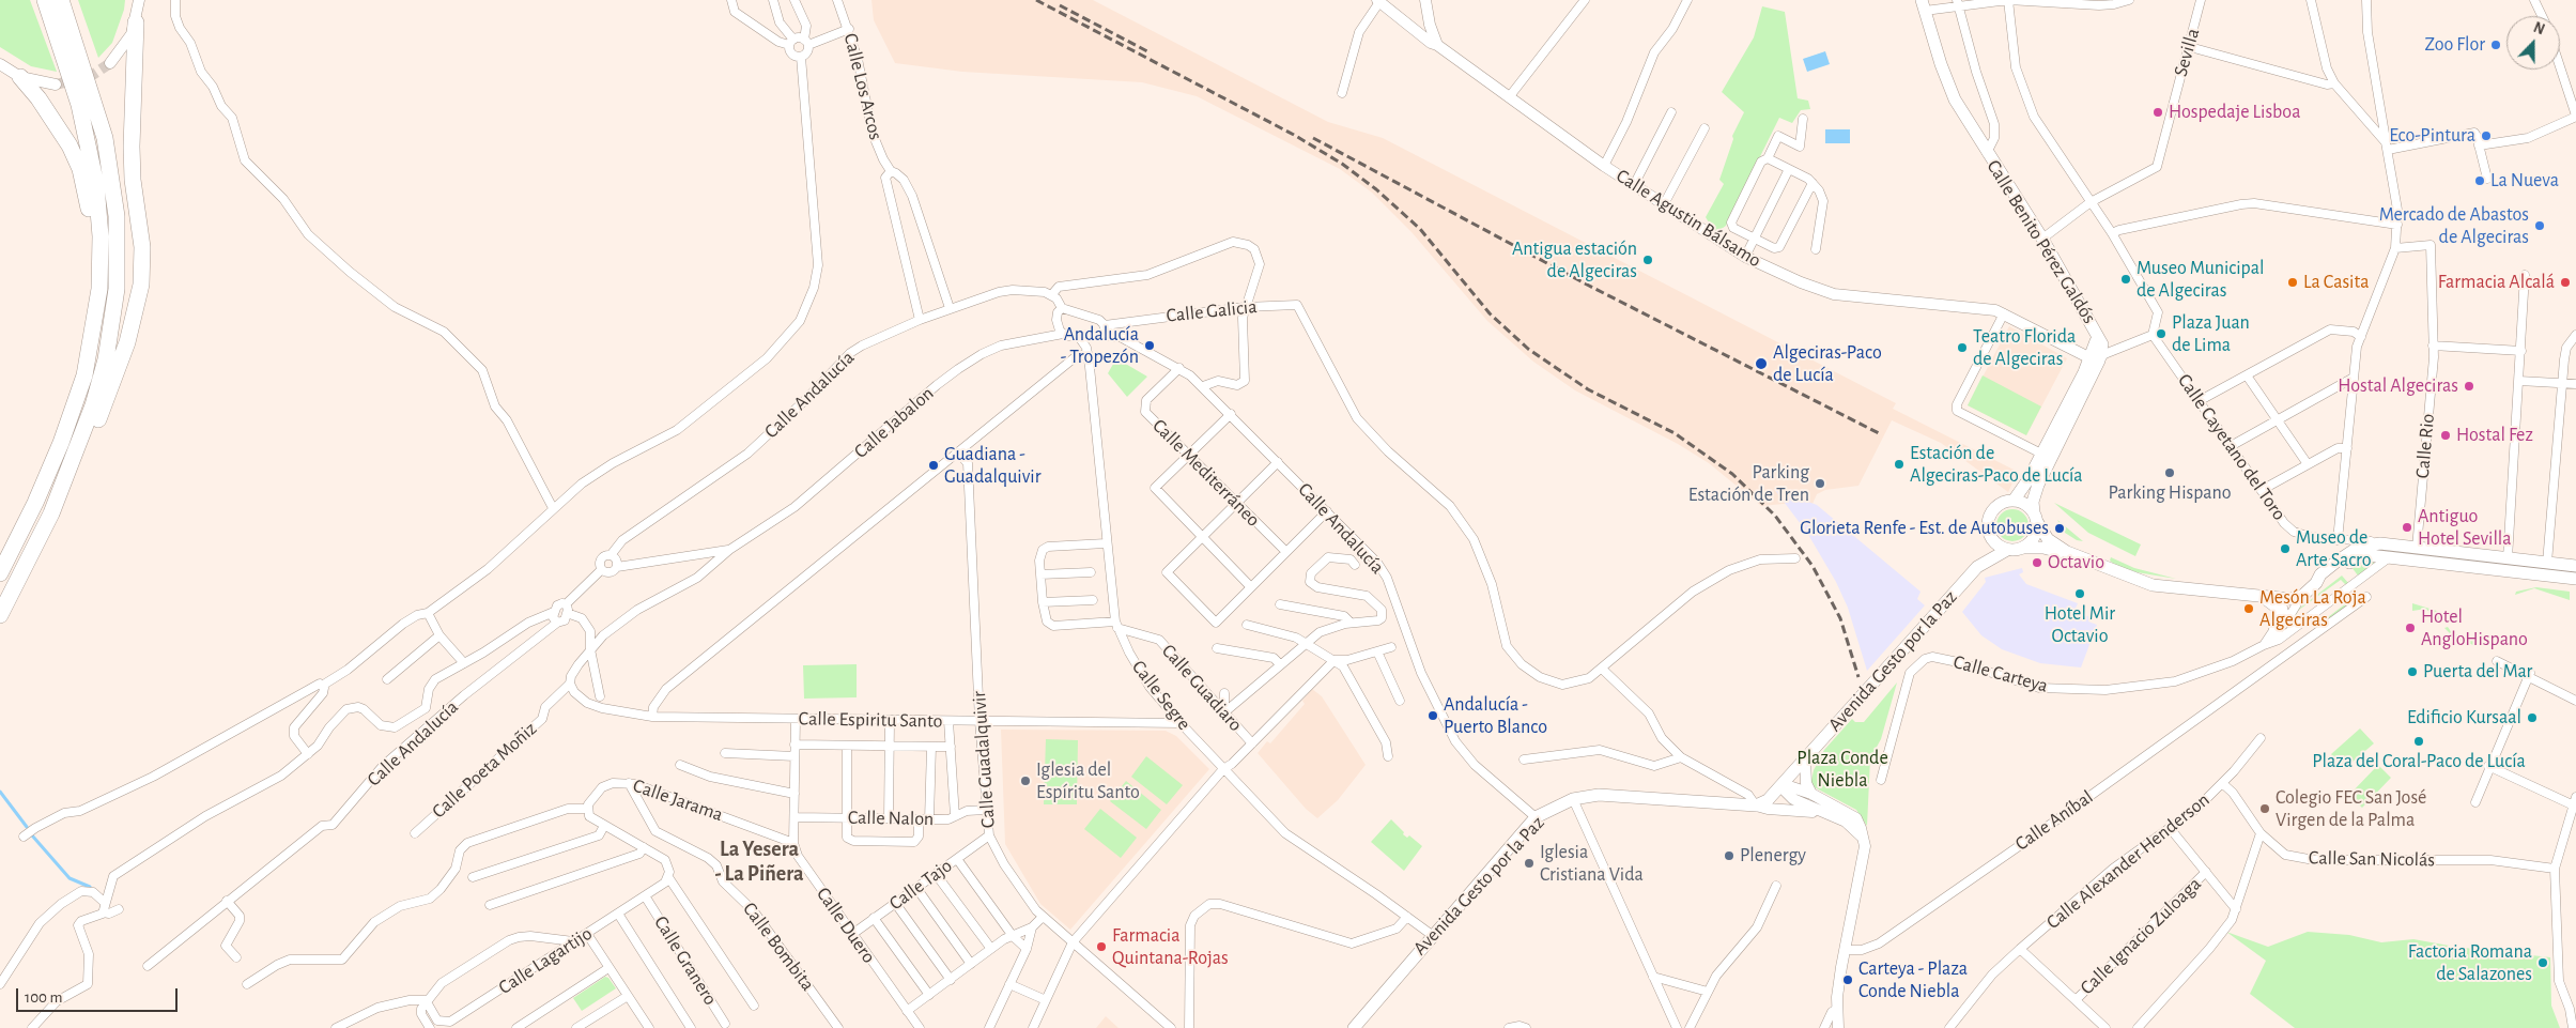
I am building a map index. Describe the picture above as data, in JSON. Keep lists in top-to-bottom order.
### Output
{
  "streets": {
    "main road": ["Calle Benito Pérez Galdós", "Avenida Gesto por la Paz"],
    "street": [
      "Sevilla",
      "Calle Los Arcos",
      "Calle Agustin Bálsamo",
      "Calle Galicia",
      "Calle Andalucía",
      "Calle Jabalon",
      "Calle Rio",
      "Calle Cayetano del Toro",
      "Calle Mediterráneo",
      "Calle Carteya",
      "Calle Guadiaro",
      "Calle Segre",
      "Calle Espiritu Santo",
      "Calle Guadalquivir",
      "Calle Poeta Moñiz",
      "Calle Jarama",
      "Calle Nalon",
      "Calle Aníbal",
      "Calle San Nicolás",
      "Calle Alexander Henderson",
      "Calle Tajo",
      "Calle Duero",
      "Calle Ignacio Zuloaga",
      "Calle Bombita",
      "Calle Lagartijo",
      "Calle Granero"
    ]
  },
  "crossings": [
    ["Calle Los Arcos", "Calle Andalucía"],
    ["Calle Agustin Bálsamo", "Calle Benito Pérez Galdós"],
    ["Calle Galicia", "Calle Andalucía"],
    ["Calle Galicia", "Calle Segre"],
    ["Calle Andalucía", "Calle Mediterráneo"],
    ["Calle Andalucía", "Avenida Gesto por la Paz"],
    ["Calle Andalucía", "Calle Segre"],
    ["Calle Jabalon", "Calle Poeta Moñiz"],
    ["Avenida Gesto por la Paz", "Calle Segre"],
    ["Calle Guadiaro", "Calle Segre"],
    ["Calle Segre", "Calle Espiritu Santo"],
    ["Calle Espiritu Santo", "Calle Guadalquivir"],
    ["Calle Espiritu Santo", "Calle Poeta Moñiz"],
    ["Calle Espiritu Santo", "Calle Duero"],
    ["Calle Guadalquivir", "Calle Nalon"],
    ["Calle Guadalquivir", "Calle Tajo"],
    ["Calle Jarama", "Calle Duero"],
    ["Calle Jarama", "Calle Bombita"],
    ["Calle Nalon", "Calle Duero"],
    ["Calle San Nicolás", "Calle Alexander Henderson"],
    ["Calle Tajo", "Calle Duero"],
    ["Calle Lagartijo", "Calle Granero"]
  ],
  "districts": ["La Yesera - La Piñera"],
  "parks": ["Plaza Conde Niebla"],
  "places": [
    "Zoo Flor",
    "Hospedaje Lisboa",
    "Eco-Pintura",
    "La Nueva",
    "Mercado de Abastos de Algeciras",
    "Antigua estación de Algeciras",
    "Museo Municipal de Algeciras",
    "La Casita",
    "Farmacia Alcalá",
    "Plaza Juan de Lima",
    "Andalucía - Tropezón",
    "Teatro Florida de Algeciras",
    "Algeciras-Paco de Lucía",
    "Hostal Algeciras",
    "Hostal Fez",
    "Estación de Algeciras-Paco de Lucía",
    "Guadiana - Guadalquivir",
    "Parking Hispano",
    "Parking Estación de Tren",
    "Antiguo Hotel Sevilla",
    "Glorieta Renfe - Est. de Autobuses",
    "Museo de Arte Sacro",
    "Octavio",
    "Hotel Mir Octavio",
    "Mesón La Roja Algeciras",
    "Hotel AngloHispano",
    "Puerta del Mar",
    "Andalucía - Puerto Blanco",
    "Edificio Kursaal",
    "Plaza del Coral-Paco de Lucía",
    "Iglesia del Espíritu Santo",
    "Colegio FEC San José Virgen de la Palma",
    "Plenergy",
    "Iglesia Cristiana Vida",
    "Farmacia Quintana-Rojas",
    "Factoria Romana de Salazones",
    "Carteya - Plaza Conde Niebla"
  ],
  "scale_bar": "100 m",
  "north": "top"
}
